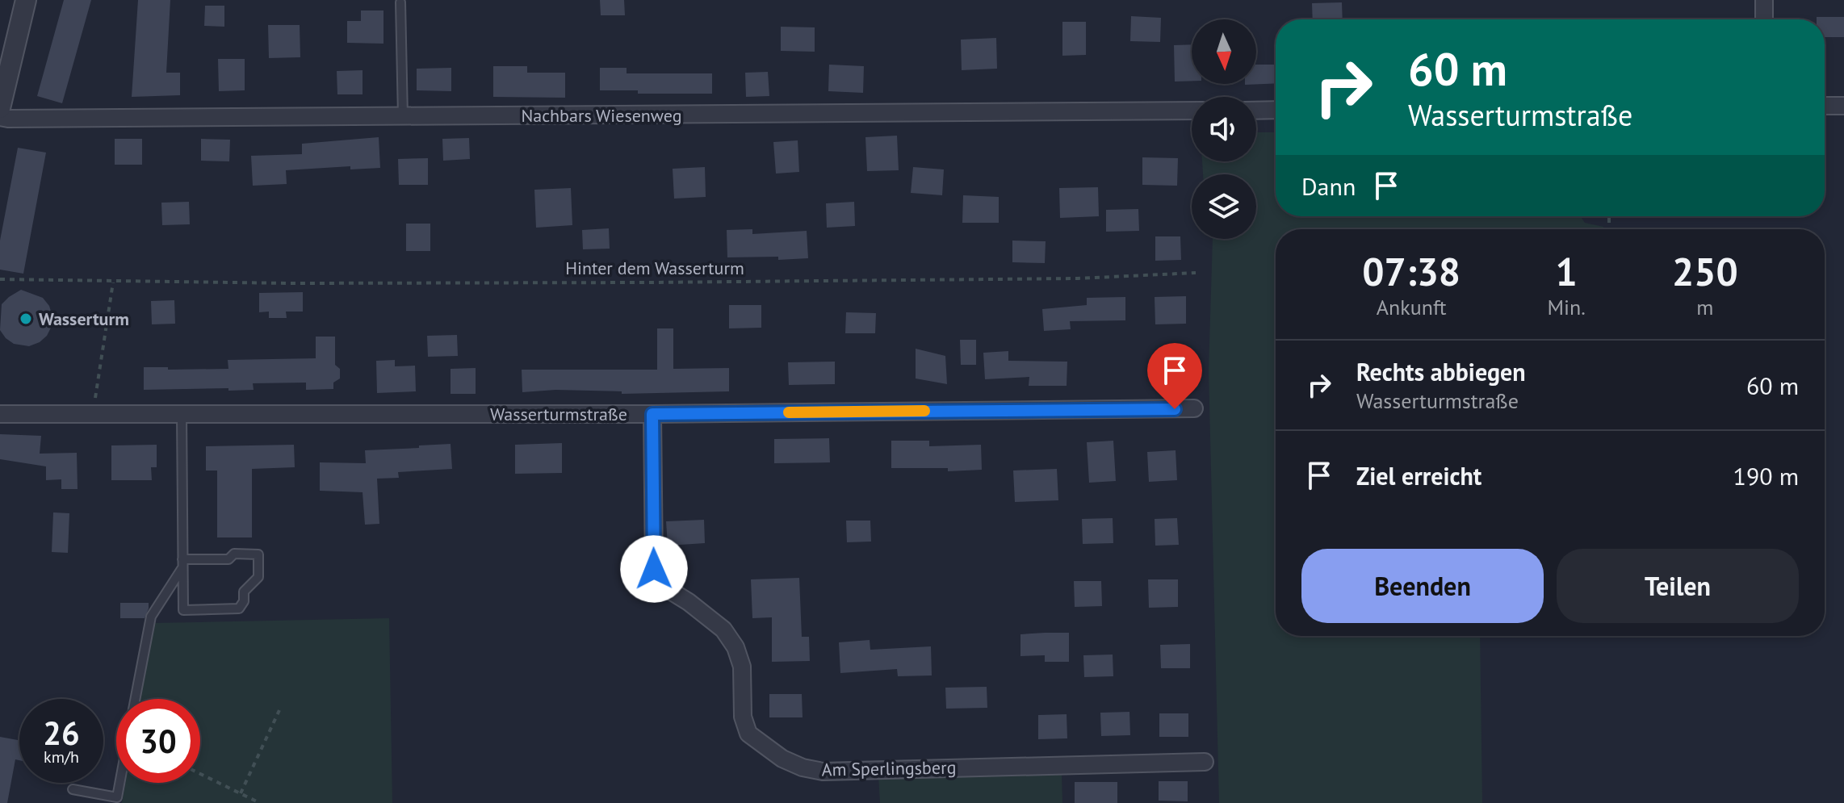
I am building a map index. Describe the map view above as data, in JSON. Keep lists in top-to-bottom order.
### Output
{
  "streets": {
    "street": ["Nachbars Wiesenweg", "Wasserturmstraße", "Am Sperlingsberg"],
    "path": ["Hinter dem Wasserturm"]
  },
  "crossings": [
    ["Wasserturmstraße", "Am Sperlingsberg"]
  ],
  "places": ["Wasserturm"],
  "north": "bottom",
  "page": {
    "turn": ["60 m", "Wasserturmstraße"],
    "then": "Dann",
    "eta": [
      "07:38",
      "Ankunft",
      "1",
      "Min.",
      "250",
      "m"
    ],
    "list": [
      {
        "name": "Rechts abbiegen",
        "note": "Wasserturmstraße",
        "value": "60 m"
      },
      {
        "name": "Ziel erreicht",
        "value": "190 m"
      }
    ],
    "buttons": ["Beenden", "Teilen"],
    "speed": "26 km/h",
    "limit": "30"
  }
}
